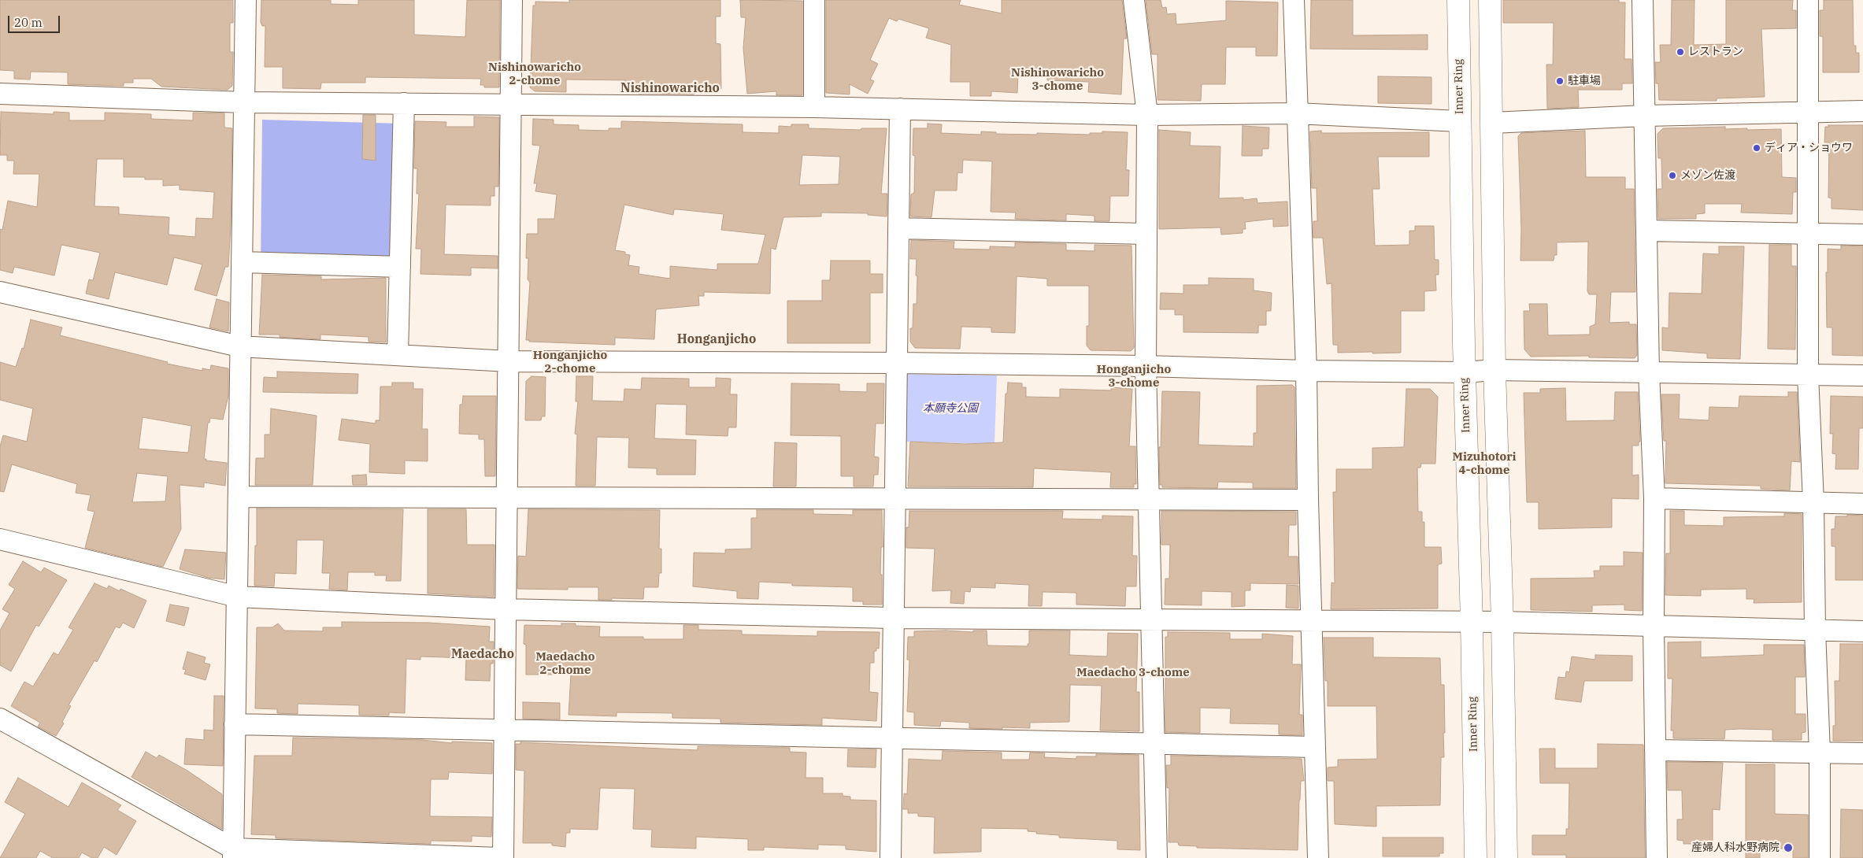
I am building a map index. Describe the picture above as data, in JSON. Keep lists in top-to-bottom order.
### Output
{
  "streets": {
    "main road": ["Inner Ring"]
  },
  "districts": [
    "Nishinowaricho 2-chome",
    "Nishinowaricho 3-chome",
    "Nishinowaricho",
    "Honganjicho",
    "Honganjicho 2-chome",
    "Honganjicho 3-chome",
    "Mizuhotori 4-chome",
    "Maedacho",
    "Maedacho 2-chome",
    "Maedacho 3-chome"
  ],
  "parks": ["本願寺公園"],
  "places": [
    "レストラン",
    "駐車場",
    "ディア・ショウワ",
    "メゾン佐渡",
    "産婦人科水野病院"
  ],
  "scale_bar": "20 m"
}
